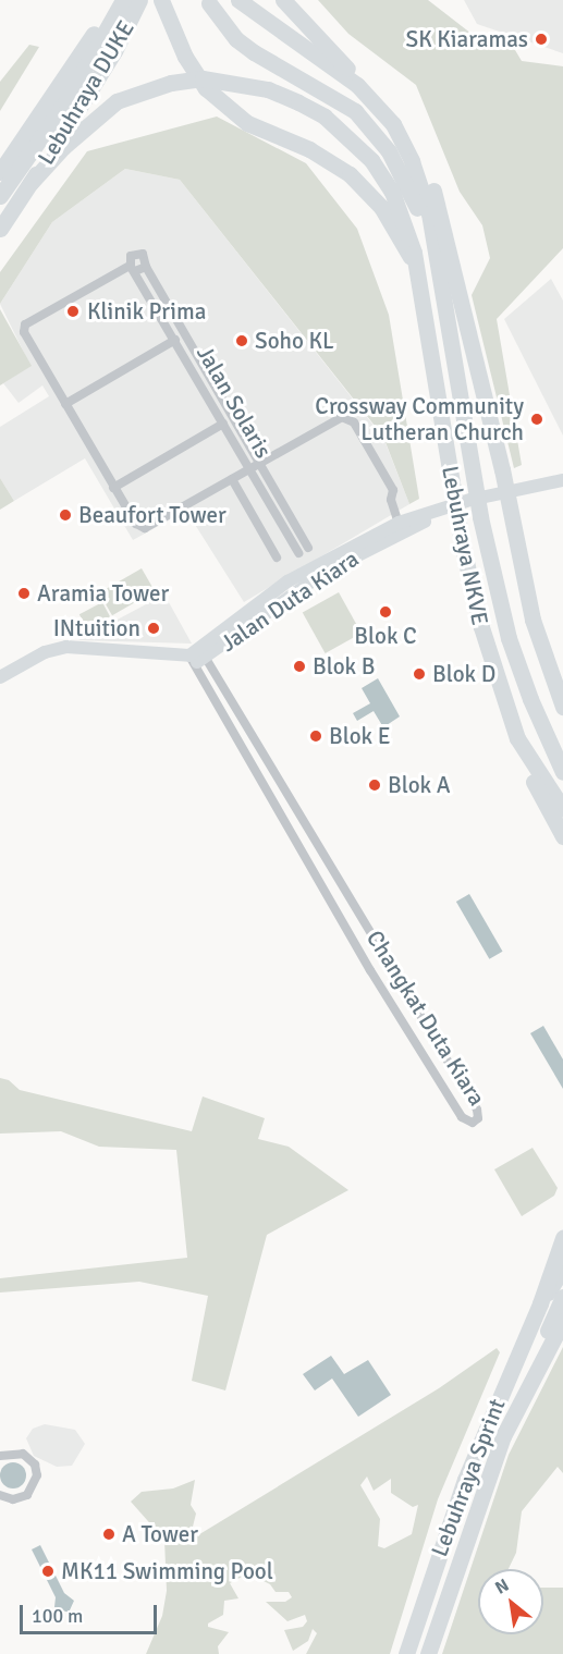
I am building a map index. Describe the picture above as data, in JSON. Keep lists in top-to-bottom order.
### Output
{
  "streets": {
    "highway": ["Lebuhraya DUKE", "Lebuhraya NKVE", "Lebuhraya Sprint"],
    "main road": ["Jalan Duta Kiara"],
    "street": ["Jalan Solaris", "Changkat Duta Kiara"]
  },
  "crossings": [
    ["Lebuhraya DUKE", "Lebuhraya NKVE"],
    ["Jalan Duta Kiara", "Changkat Duta Kiara"]
  ],
  "places": [
    "SK Kiaramas",
    "Klinik Prima",
    "Soho KL",
    "Crossway Community Lutheran Church",
    "Beaufort Tower",
    "Aramia Tower",
    "Blok C",
    "INtuition",
    "Blok B",
    "Blok D",
    "Blok E",
    "Blok A",
    "A Tower",
    "MK11 Swimming Pool"
  ],
  "scale_bar": "100 m",
  "north": "top left"
}
